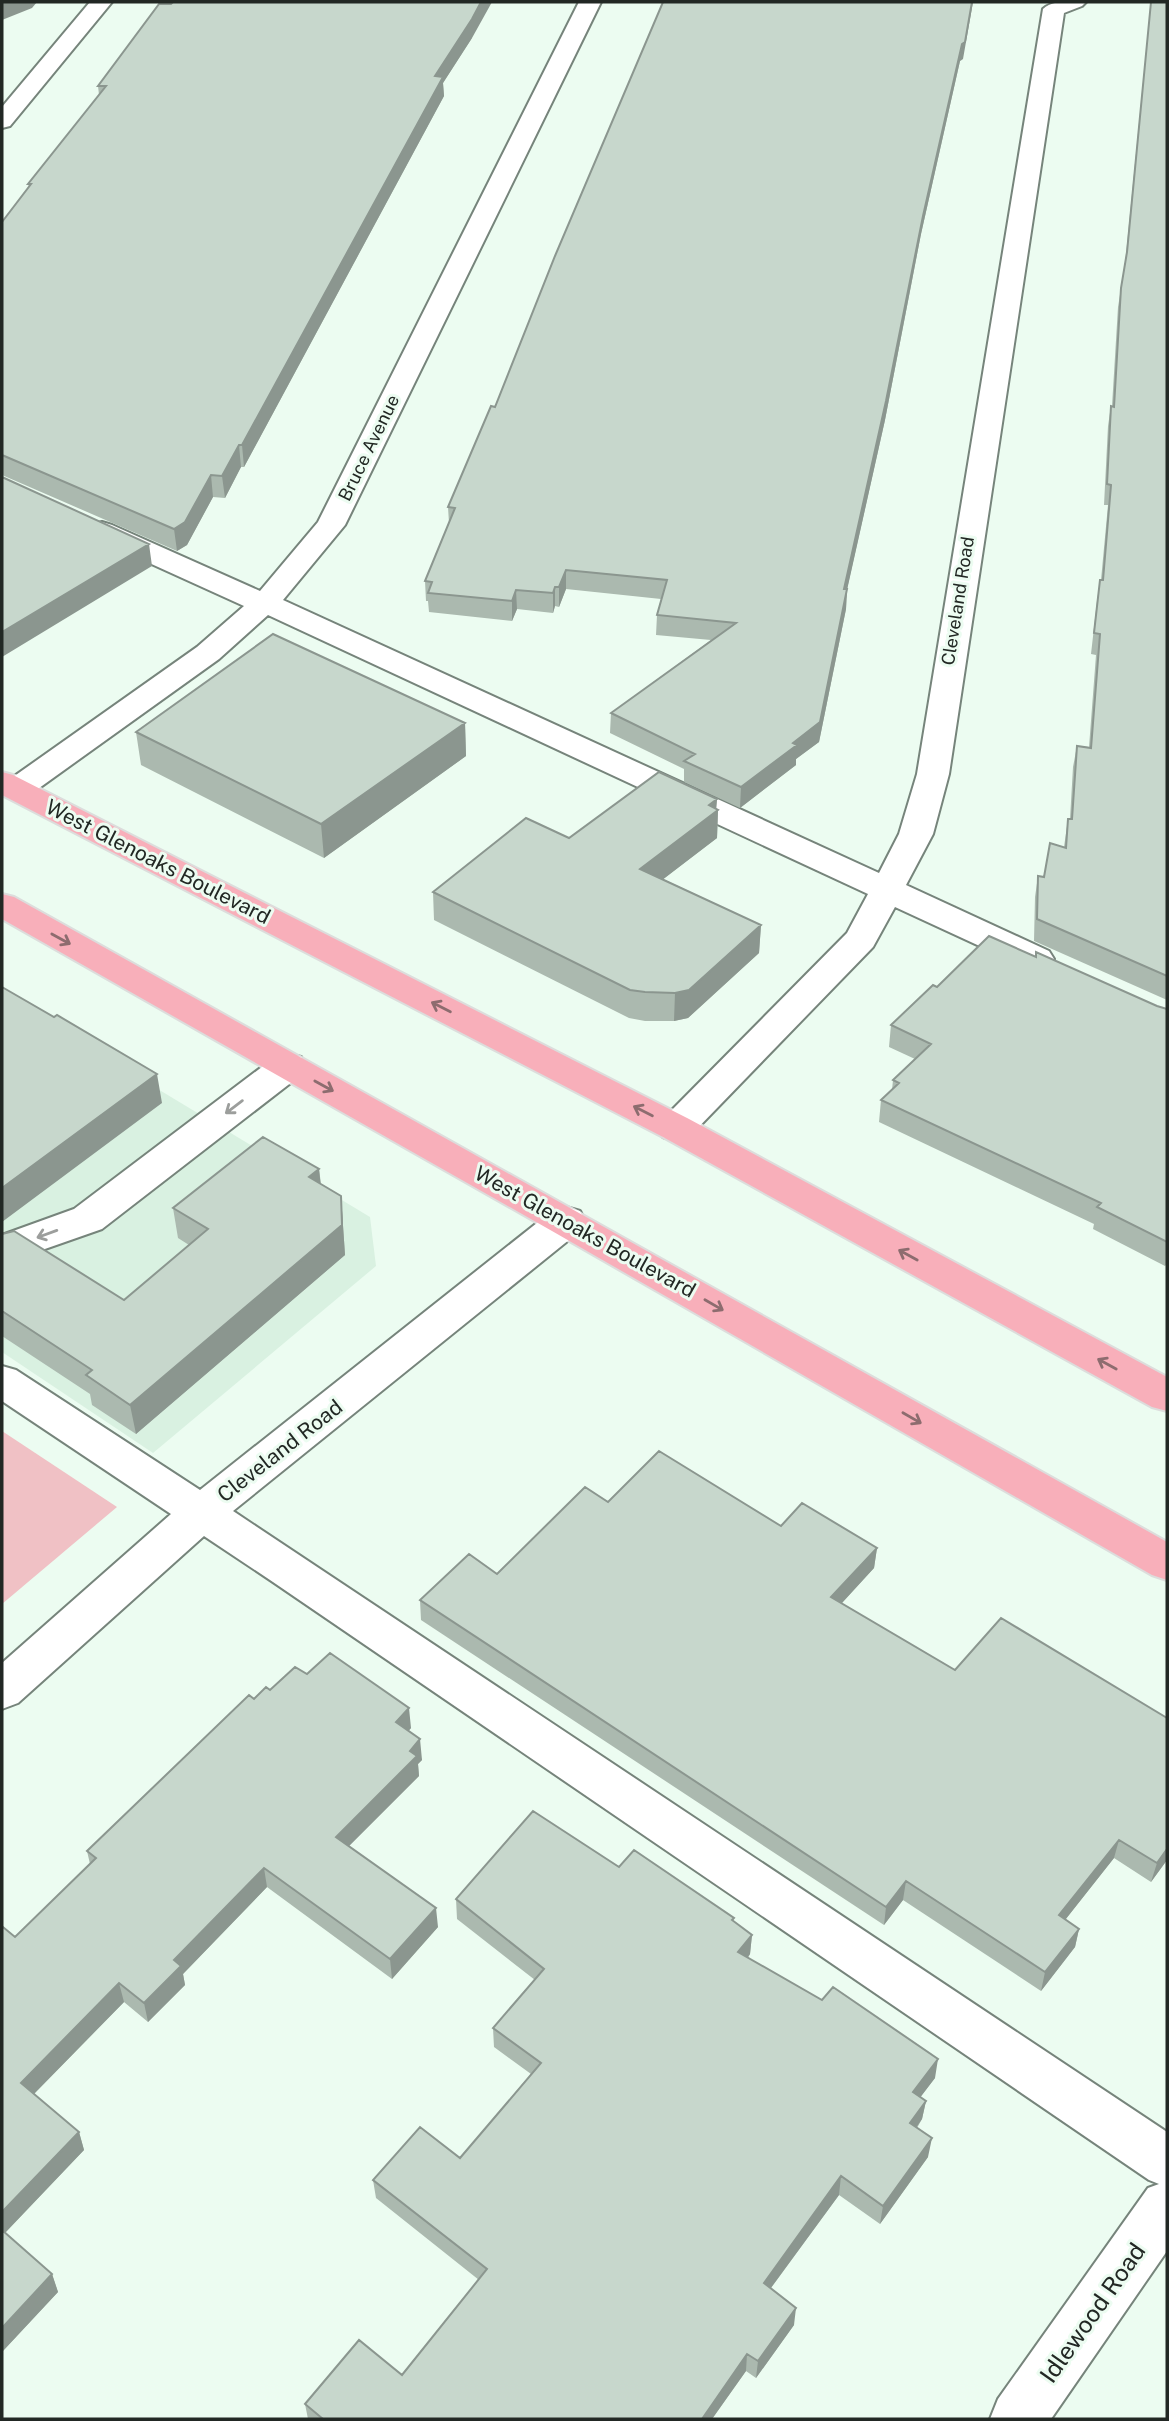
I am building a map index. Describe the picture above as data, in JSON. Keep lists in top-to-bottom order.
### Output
{
  "streets": {
    "main road": ["West Glenoaks Boulevard"],
    "street": ["Bruce Avenue", "Cleveland Road", "Idlewood Road"]
  },
  "crossings": [
    ["Bruce Avenue", "West Glenoaks Boulevard"],
    ["Cleveland Road", "West Glenoaks Boulevard"]
  ]
}
